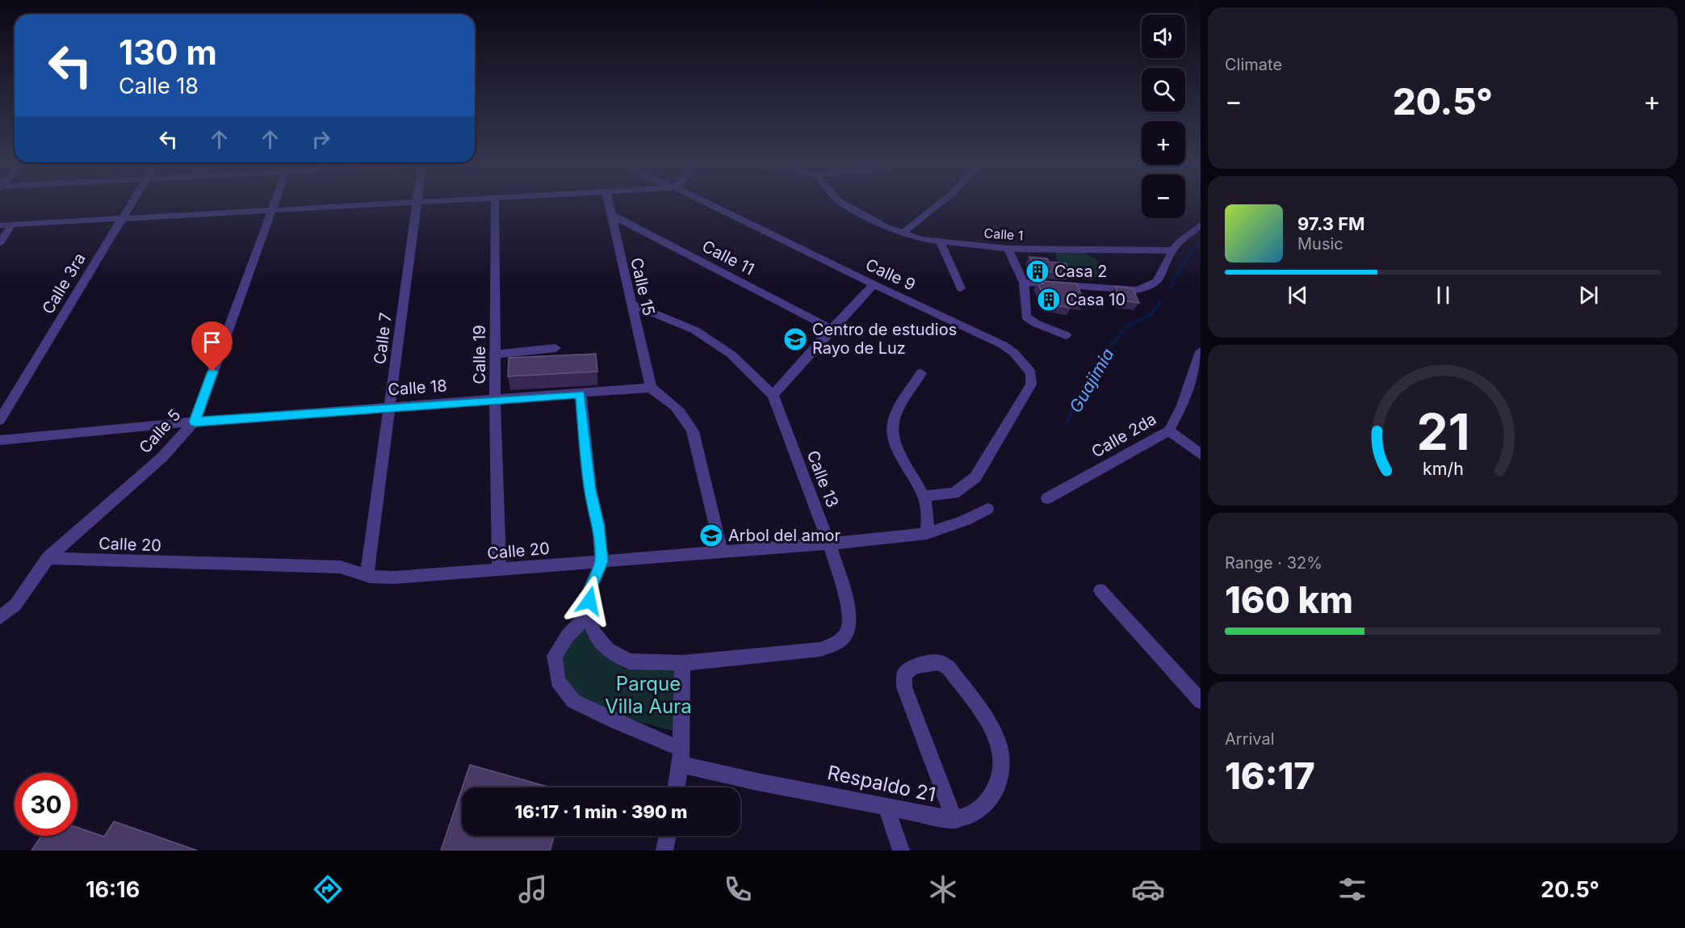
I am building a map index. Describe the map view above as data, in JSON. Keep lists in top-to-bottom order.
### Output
{
  "streets": {
    "street": [
      "Calle 1",
      "Calle 11",
      "Calle 9",
      "Calle 3ra",
      "Calle 15",
      "Calle 7",
      "Calle 19",
      "Calle 18",
      "Calle 5",
      "Calle 2da",
      "Calle 13",
      "Calle 20",
      "Respaldo 21"
    ]
  },
  "crossings": [
    ["Calle 11", "Calle 15"],
    ["Calle 15", "Calle 18"],
    ["Calle 15", "Calle 13"],
    ["Calle 7", "Calle 18"],
    ["Calle 7", "Calle 20"],
    ["Calle 19", "Calle 18"],
    ["Calle 19", "Calle 20"],
    ["Calle 18", "Calle 5"],
    ["Calle 5", "Calle 20"],
    ["Calle 13", "Calle 20"]
  ],
  "water": ["Guajimia"],
  "parks": ["Parque Villa Aura"],
  "places": {
    "building": ["Casa 2", "Casa 10"],
    "school or university": ["Centro de estudios Rayo de Luz", "Arbol del amor"]
  },
  "page": {
    "tile": [
      "Climate",
      ["Range · 32%", "160 km"],
      ["Arrival", "16:17"]
    ],
    "map_buttons": ["+", "−"],
    "turn": ["130 m", "Calle 18"],
    "heat": ["−", "20.5°", "+"],
    "song": ["97.3 FM", "Music"],
    "limit": "30",
    "trip": "16:17 · 1 min · 390 m",
    "tabs": ["16:16", "20.5°"],
    "gauge": ["21", "km/h"]
  }
}
